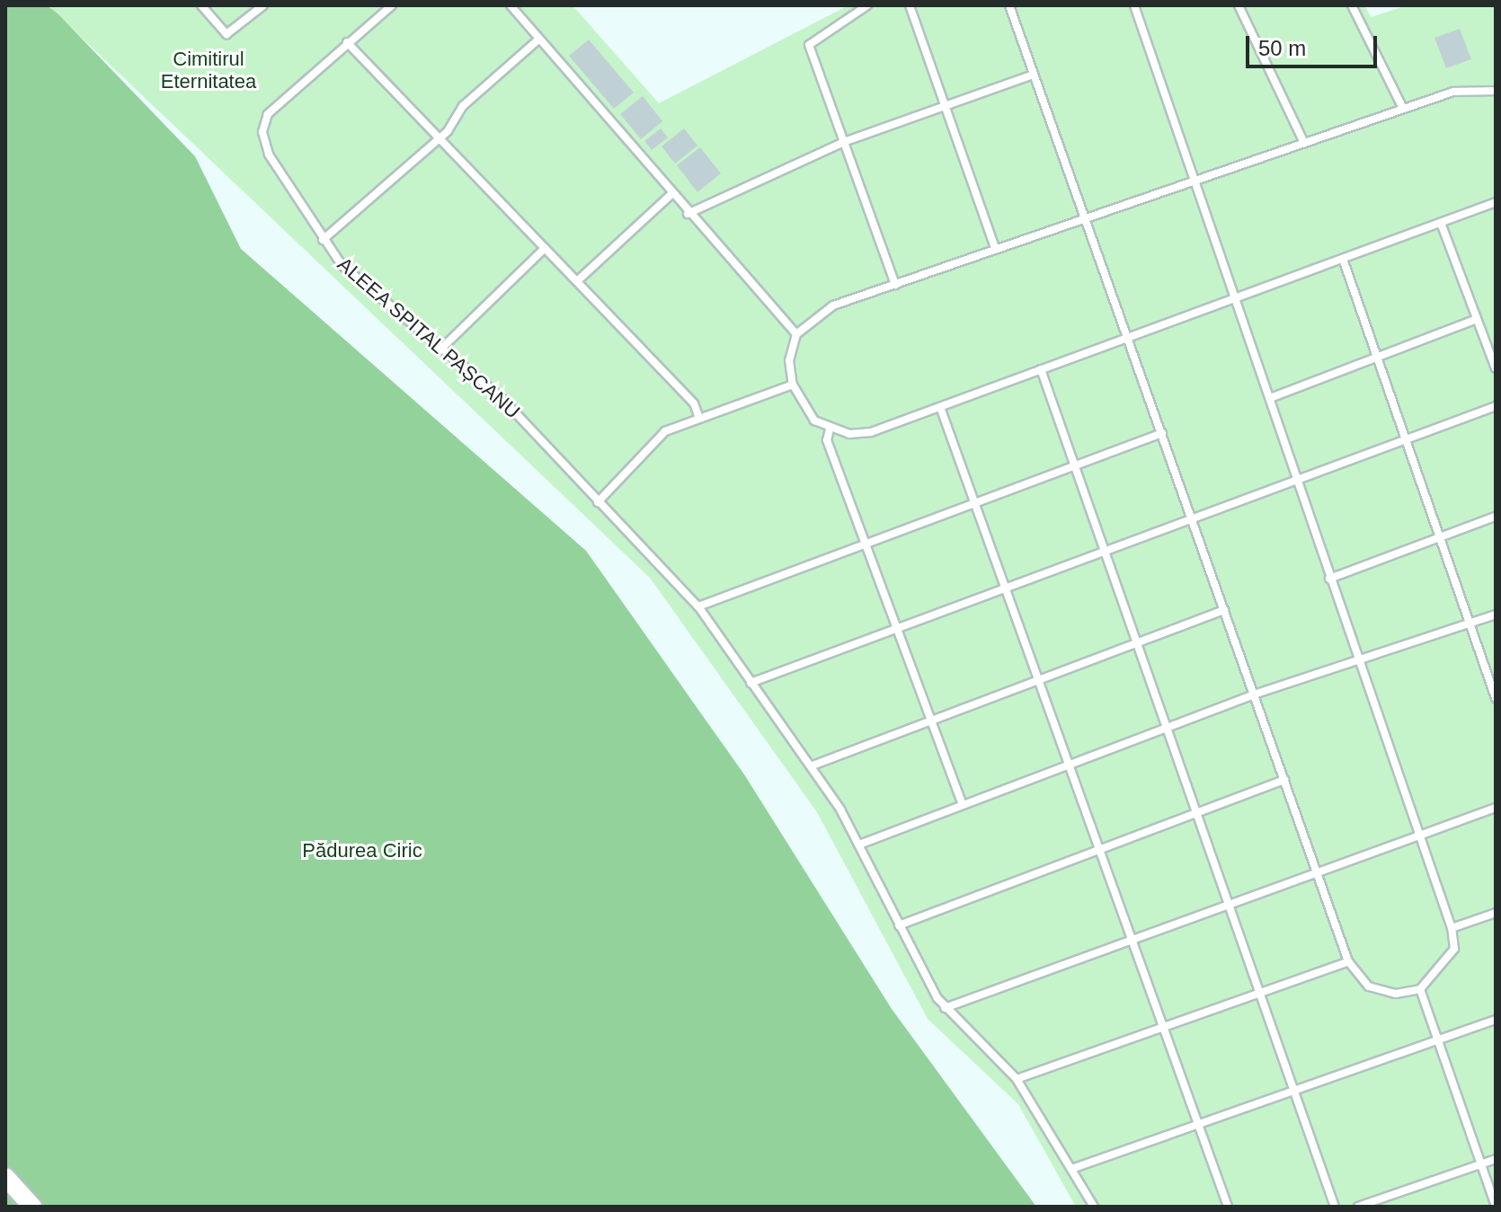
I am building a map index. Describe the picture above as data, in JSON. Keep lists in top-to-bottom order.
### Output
{
  "streets": {
    "lane": ["ALEEA SPITAL PAȘCANU"]
  },
  "parks": ["Cimitirul Eternitatea", "Pădurea Ciric"],
  "scale_bar": "50 m"
}
